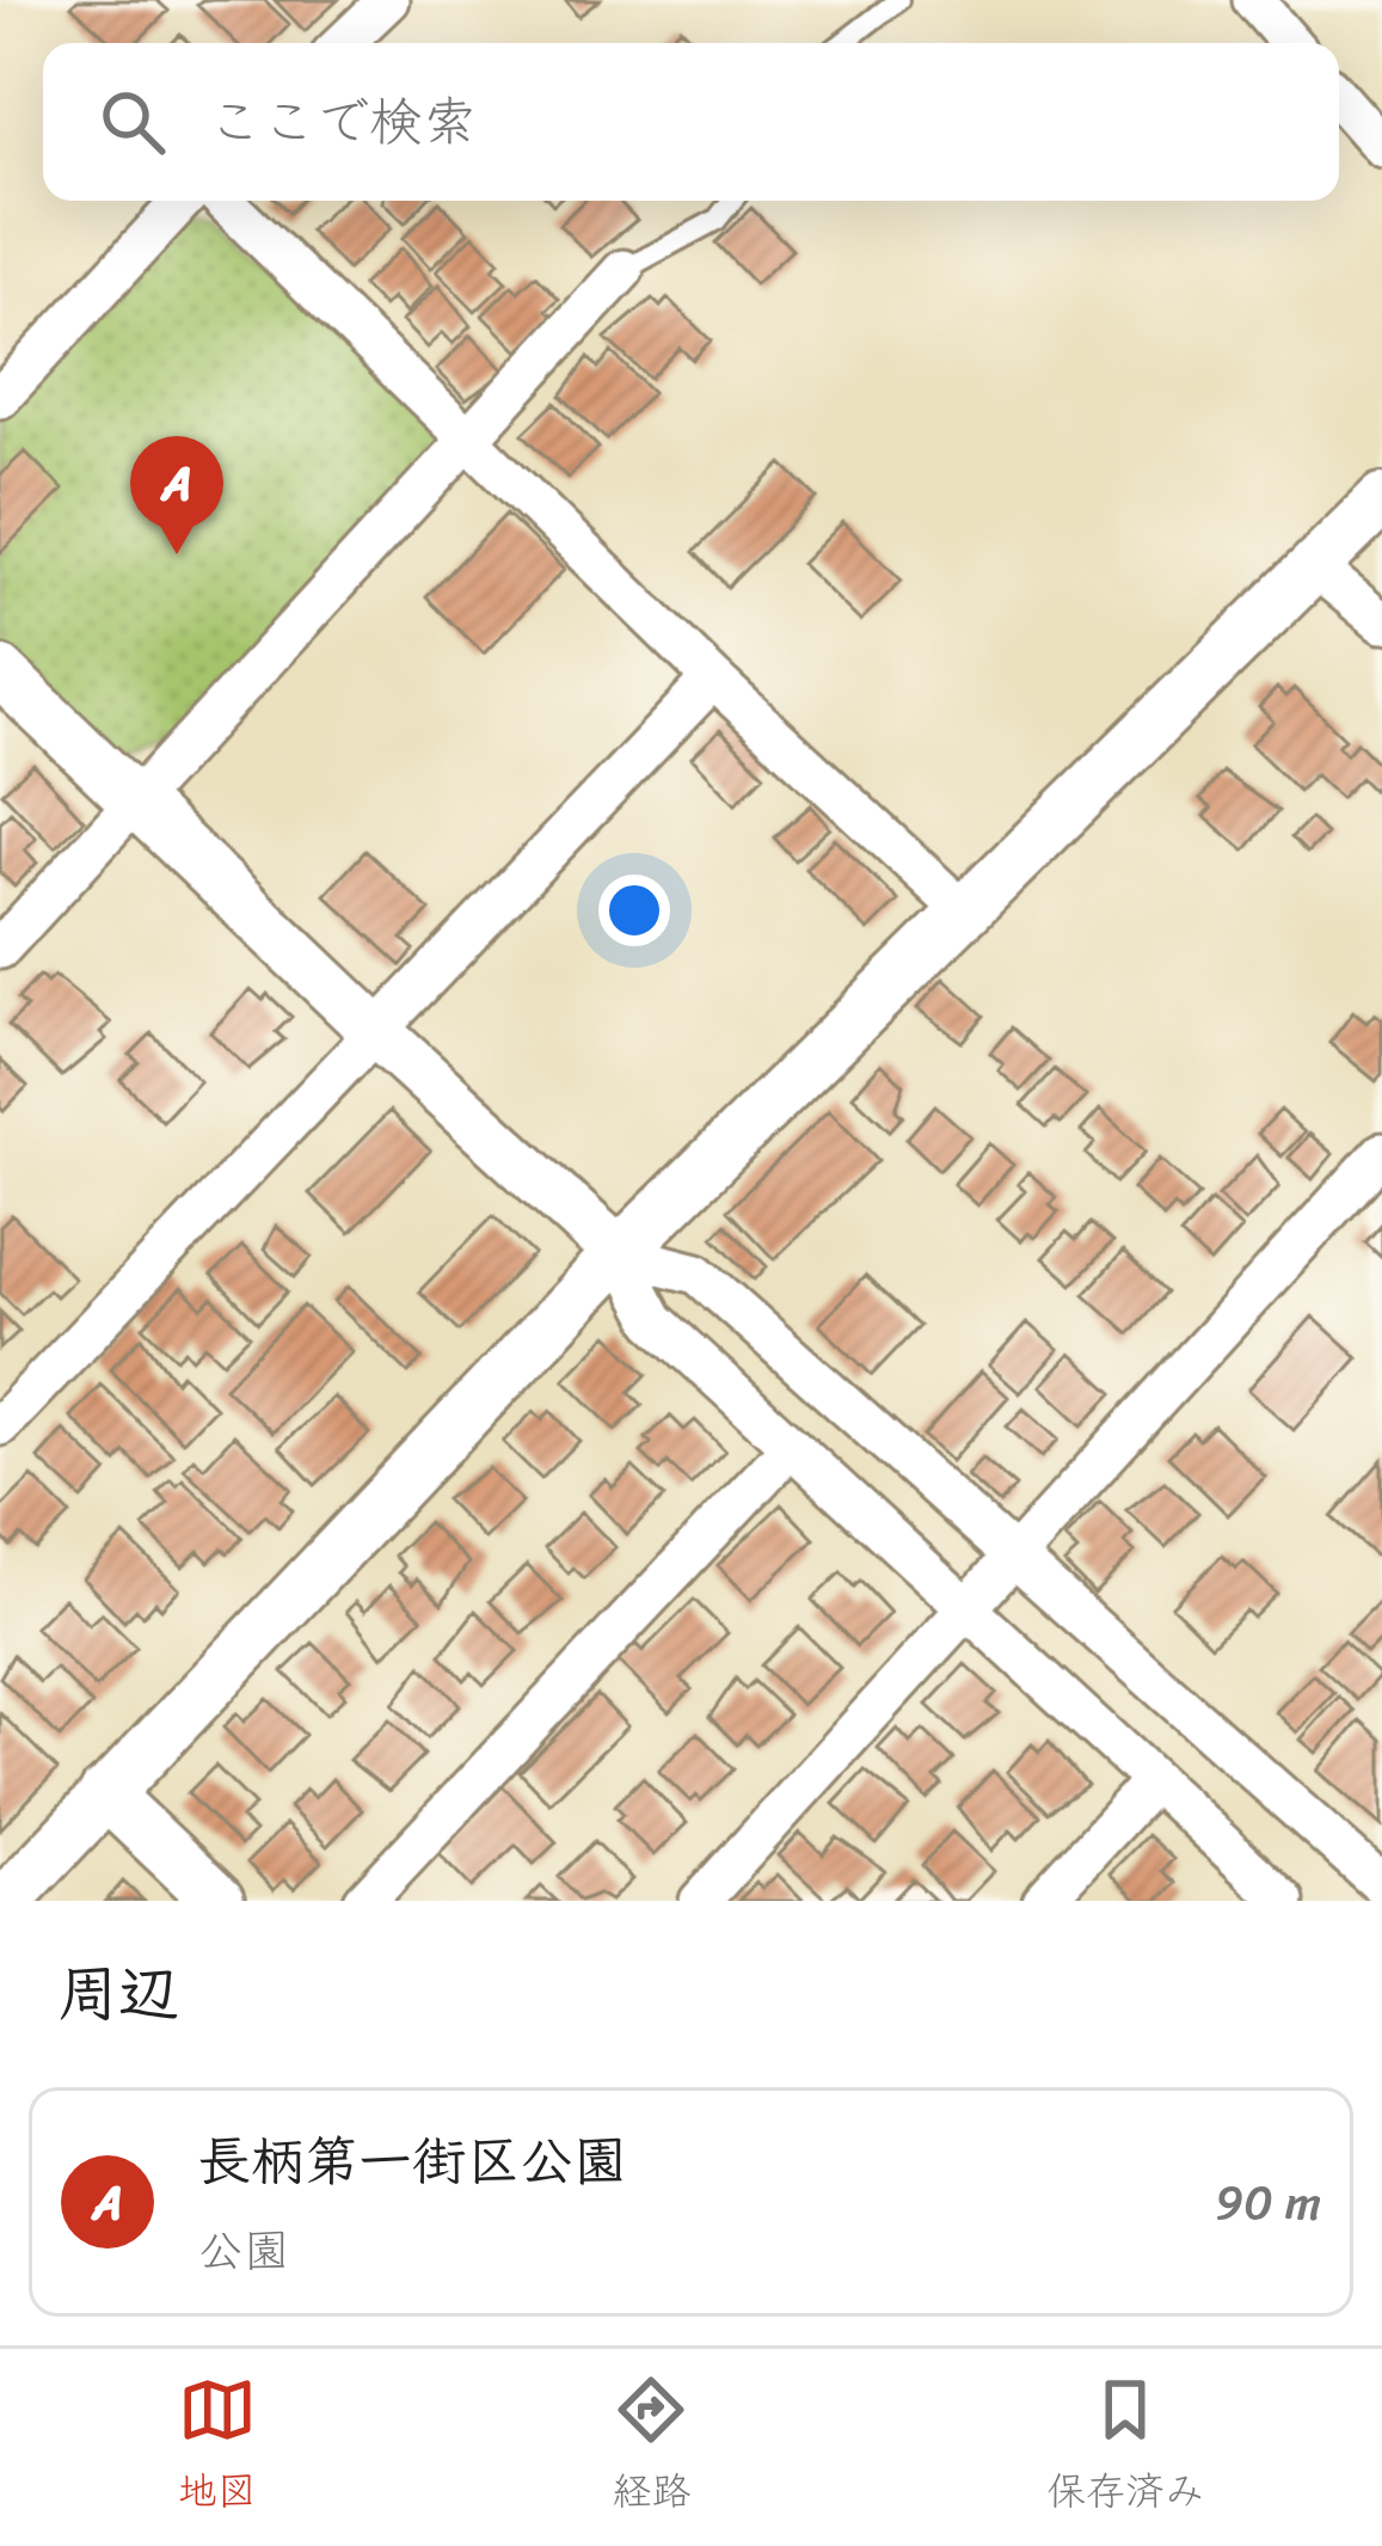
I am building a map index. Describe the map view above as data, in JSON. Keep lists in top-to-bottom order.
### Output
{
  "page": {
    "search": "ここで検索",
    "pins": "A",
    "heading": "周辺",
    "list": [
      {
        "mark": "A",
        "name": "長柄第一街区公園",
        "note": "公園",
        "value": "90 m"
      }
    ],
    "nav": ["地図", "経路", "保存済み"]
  }
}
